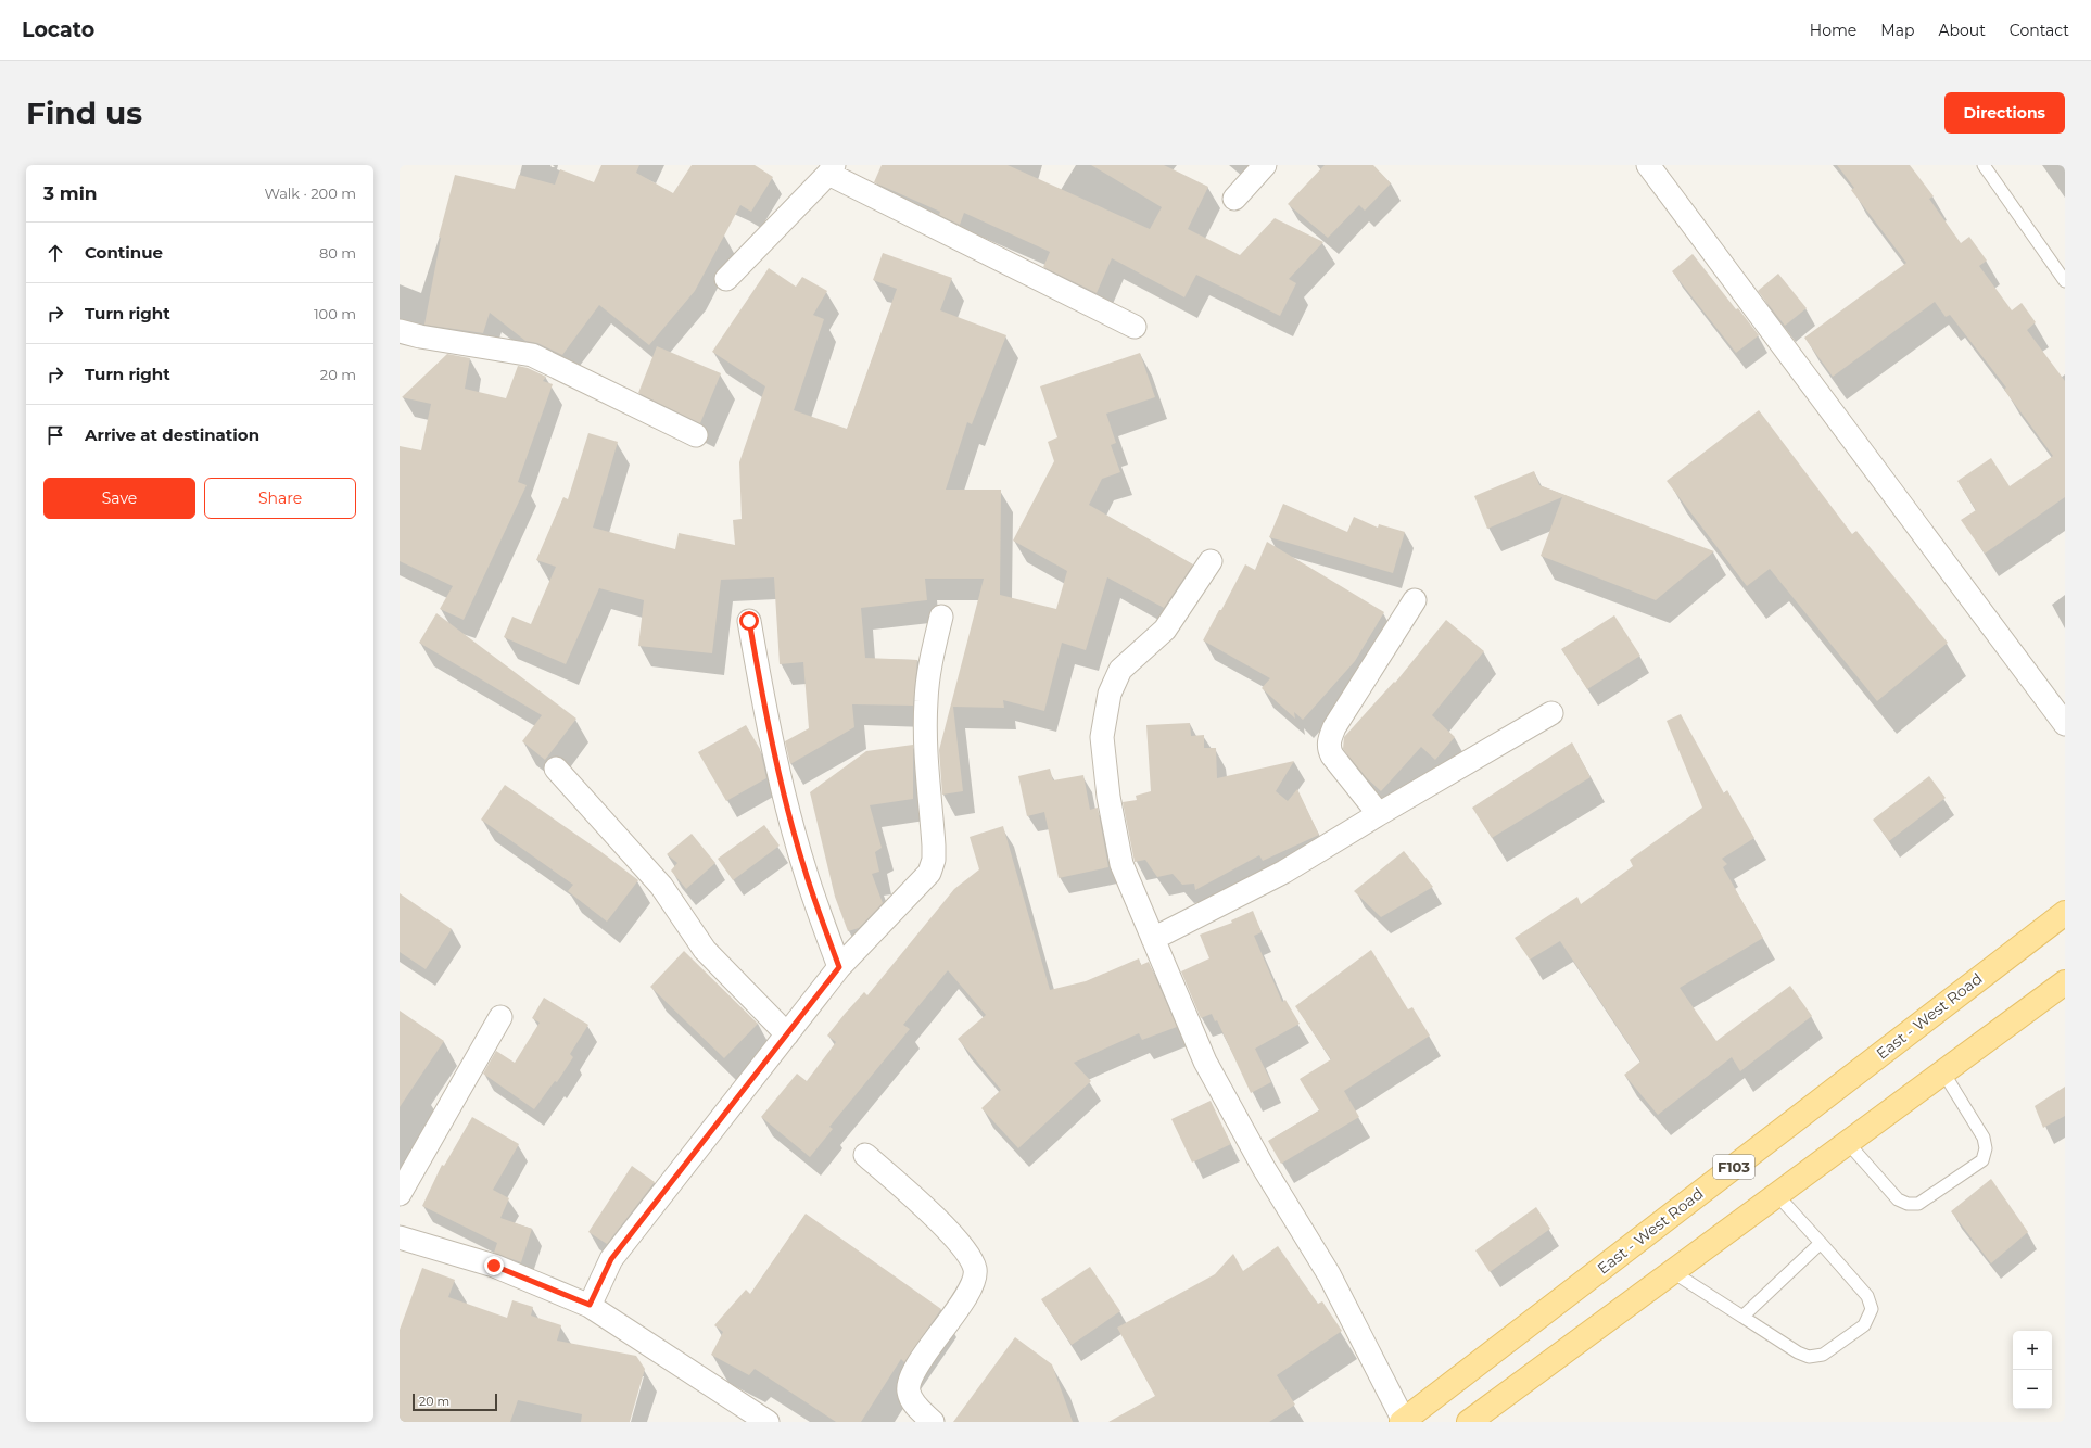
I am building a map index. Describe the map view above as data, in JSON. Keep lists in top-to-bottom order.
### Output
{
  "streets": {
    "main road": ["East - West Road", "F103"]
  },
  "scale_bar": "20 m",
  "page": {
    "header": "Locato",
    "nav": [
      "Home",
      "Map",
      "About",
      "Contact"
    ],
    "buttons": [
      "Directions",
      ["Save", "Share"]
    ],
    "title": "Find us",
    "heading": ["3 min", "Walk · 200 m"],
    "list": [
      ["Continue", "80 m"],
      ["Turn right", "100 m"],
      ["Turn right", "20 m"],
      "Arrive at destination"
    ],
    "map_buttons": ["+", "−"],
    "scale": "20 m"
  }
}
